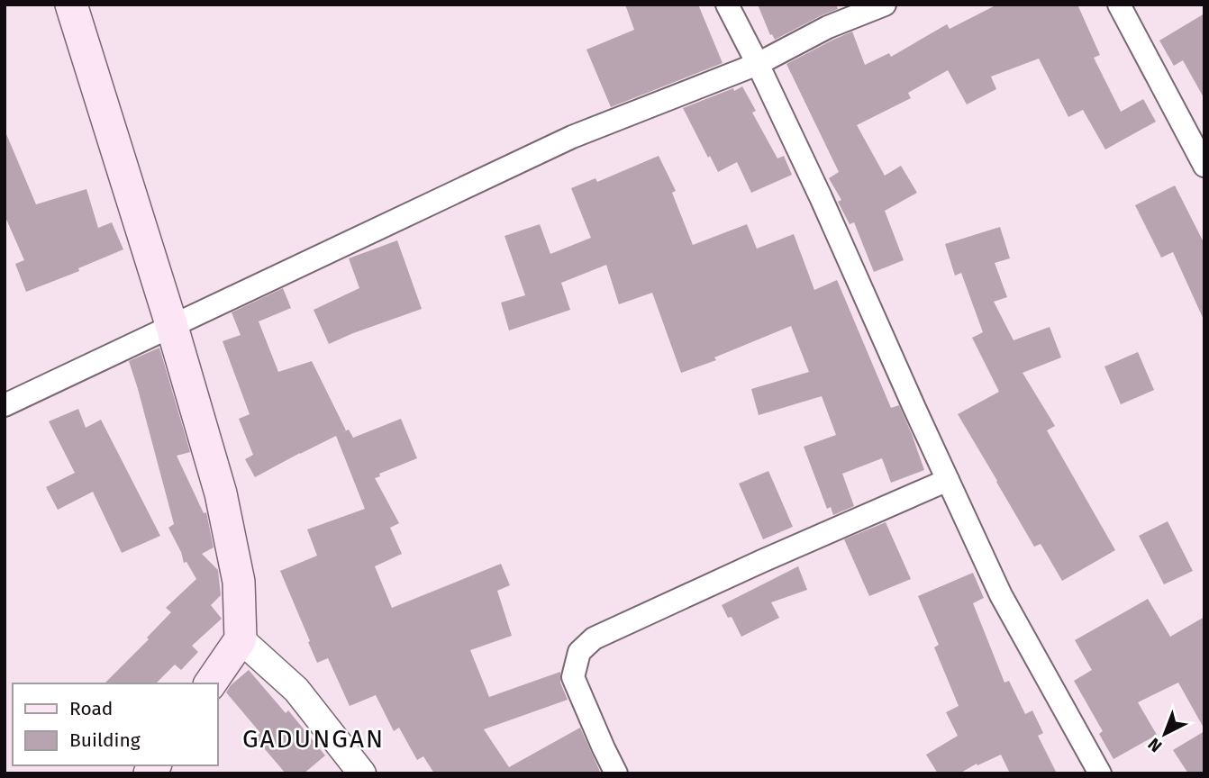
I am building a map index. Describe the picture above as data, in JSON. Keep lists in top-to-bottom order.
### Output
{
  "districts": ["GADUNGAN"],
  "legend": ["Road", "Building"],
  "north": "bottom left"
}
